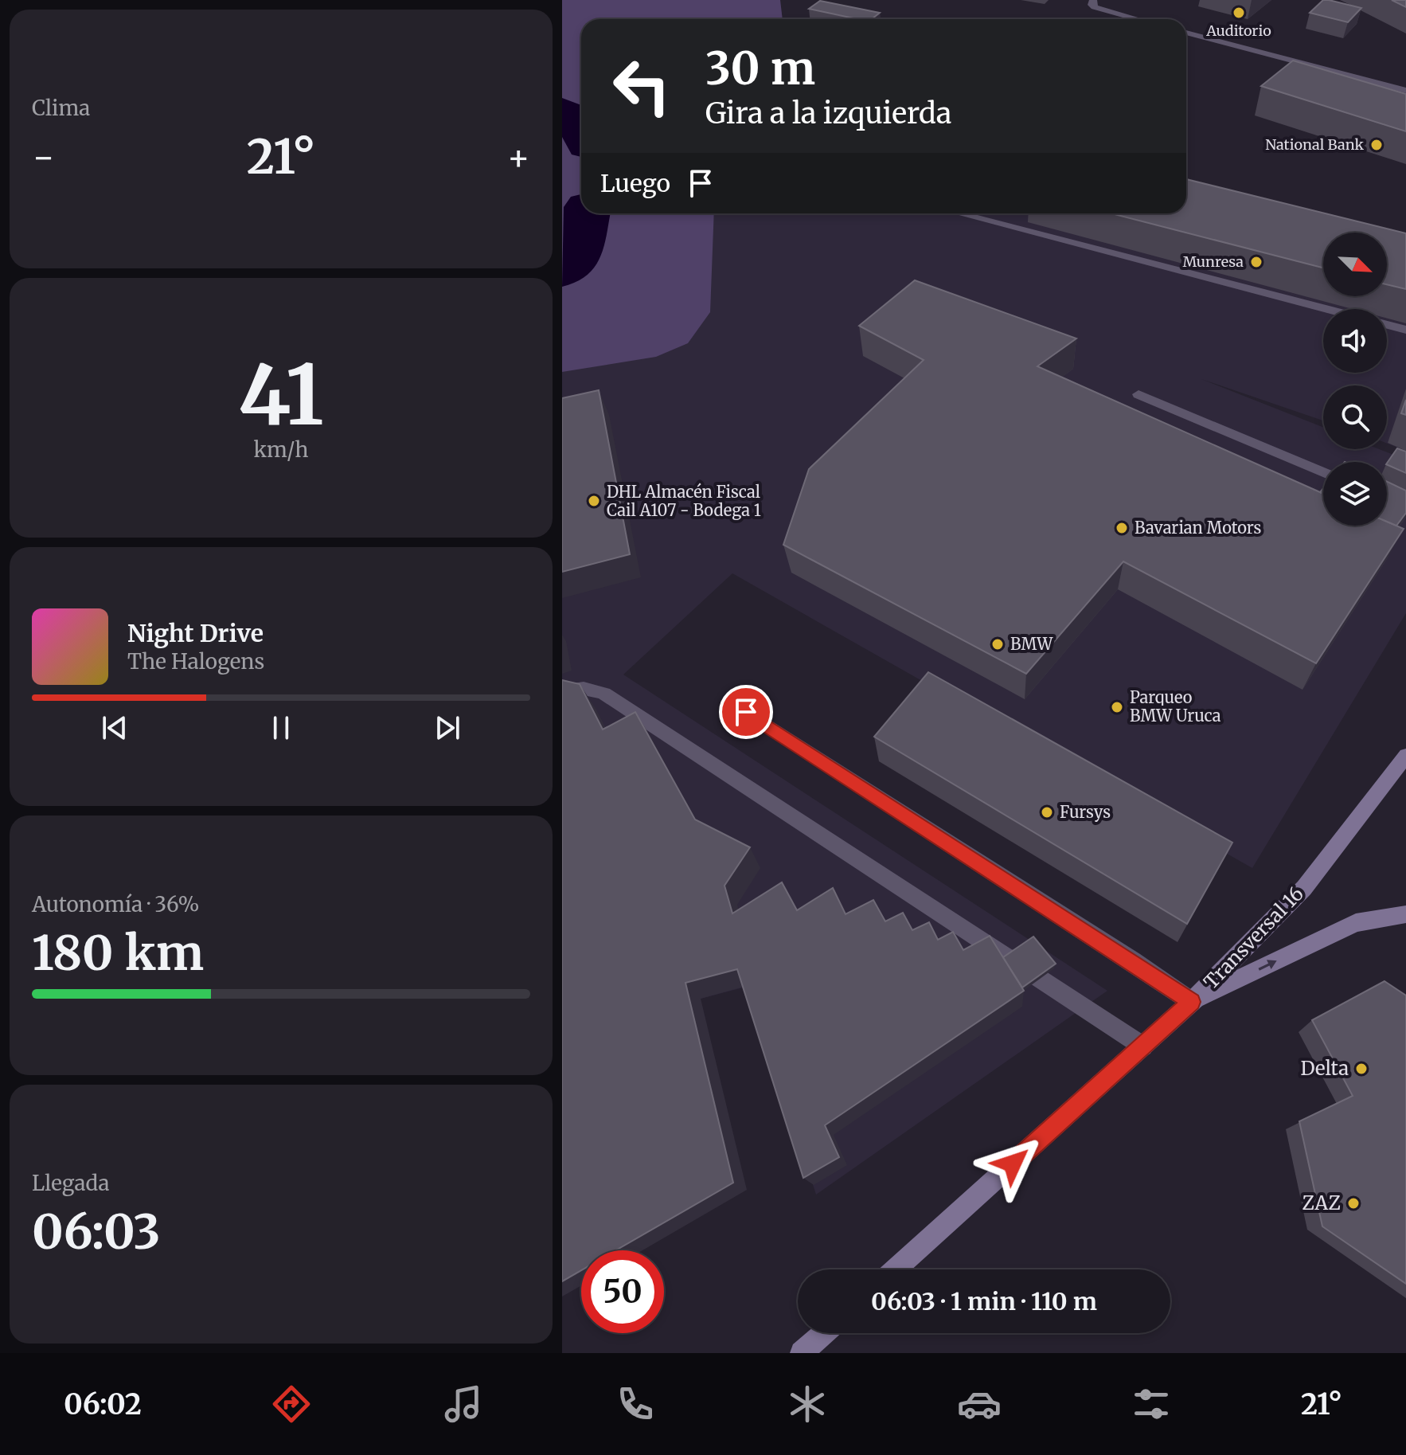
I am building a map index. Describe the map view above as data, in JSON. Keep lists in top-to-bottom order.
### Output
{
  "streets": {
    "main road": ["Transversal 16"]
  },
  "places": [
    "Auditorio",
    "National Bank",
    "Munresa",
    "DHL Almacén Fiscal Cail A107 - Bodega 1",
    "Bavarian Motors",
    "BMW",
    "Parqueo BMW Uruca",
    "Fursys",
    "Delta",
    "ZAZ"
  ],
  "north": "bottom right",
  "page": {
    "tile": [
      "Clima",
      ["41", "km/h"],
      ["Autonomía · 36%", "180 km"],
      ["Llegada", "06:03"]
    ],
    "turn": ["30 m", "Gira a la izquierda"],
    "heat": ["−", "21°", "+"],
    "then": "Luego",
    "song": ["Night Drive", "The Halogens"],
    "limit": "50",
    "trip": "06:03 · 1 min · 110 m",
    "tabs": ["06:02", "21°"]
  }
}
